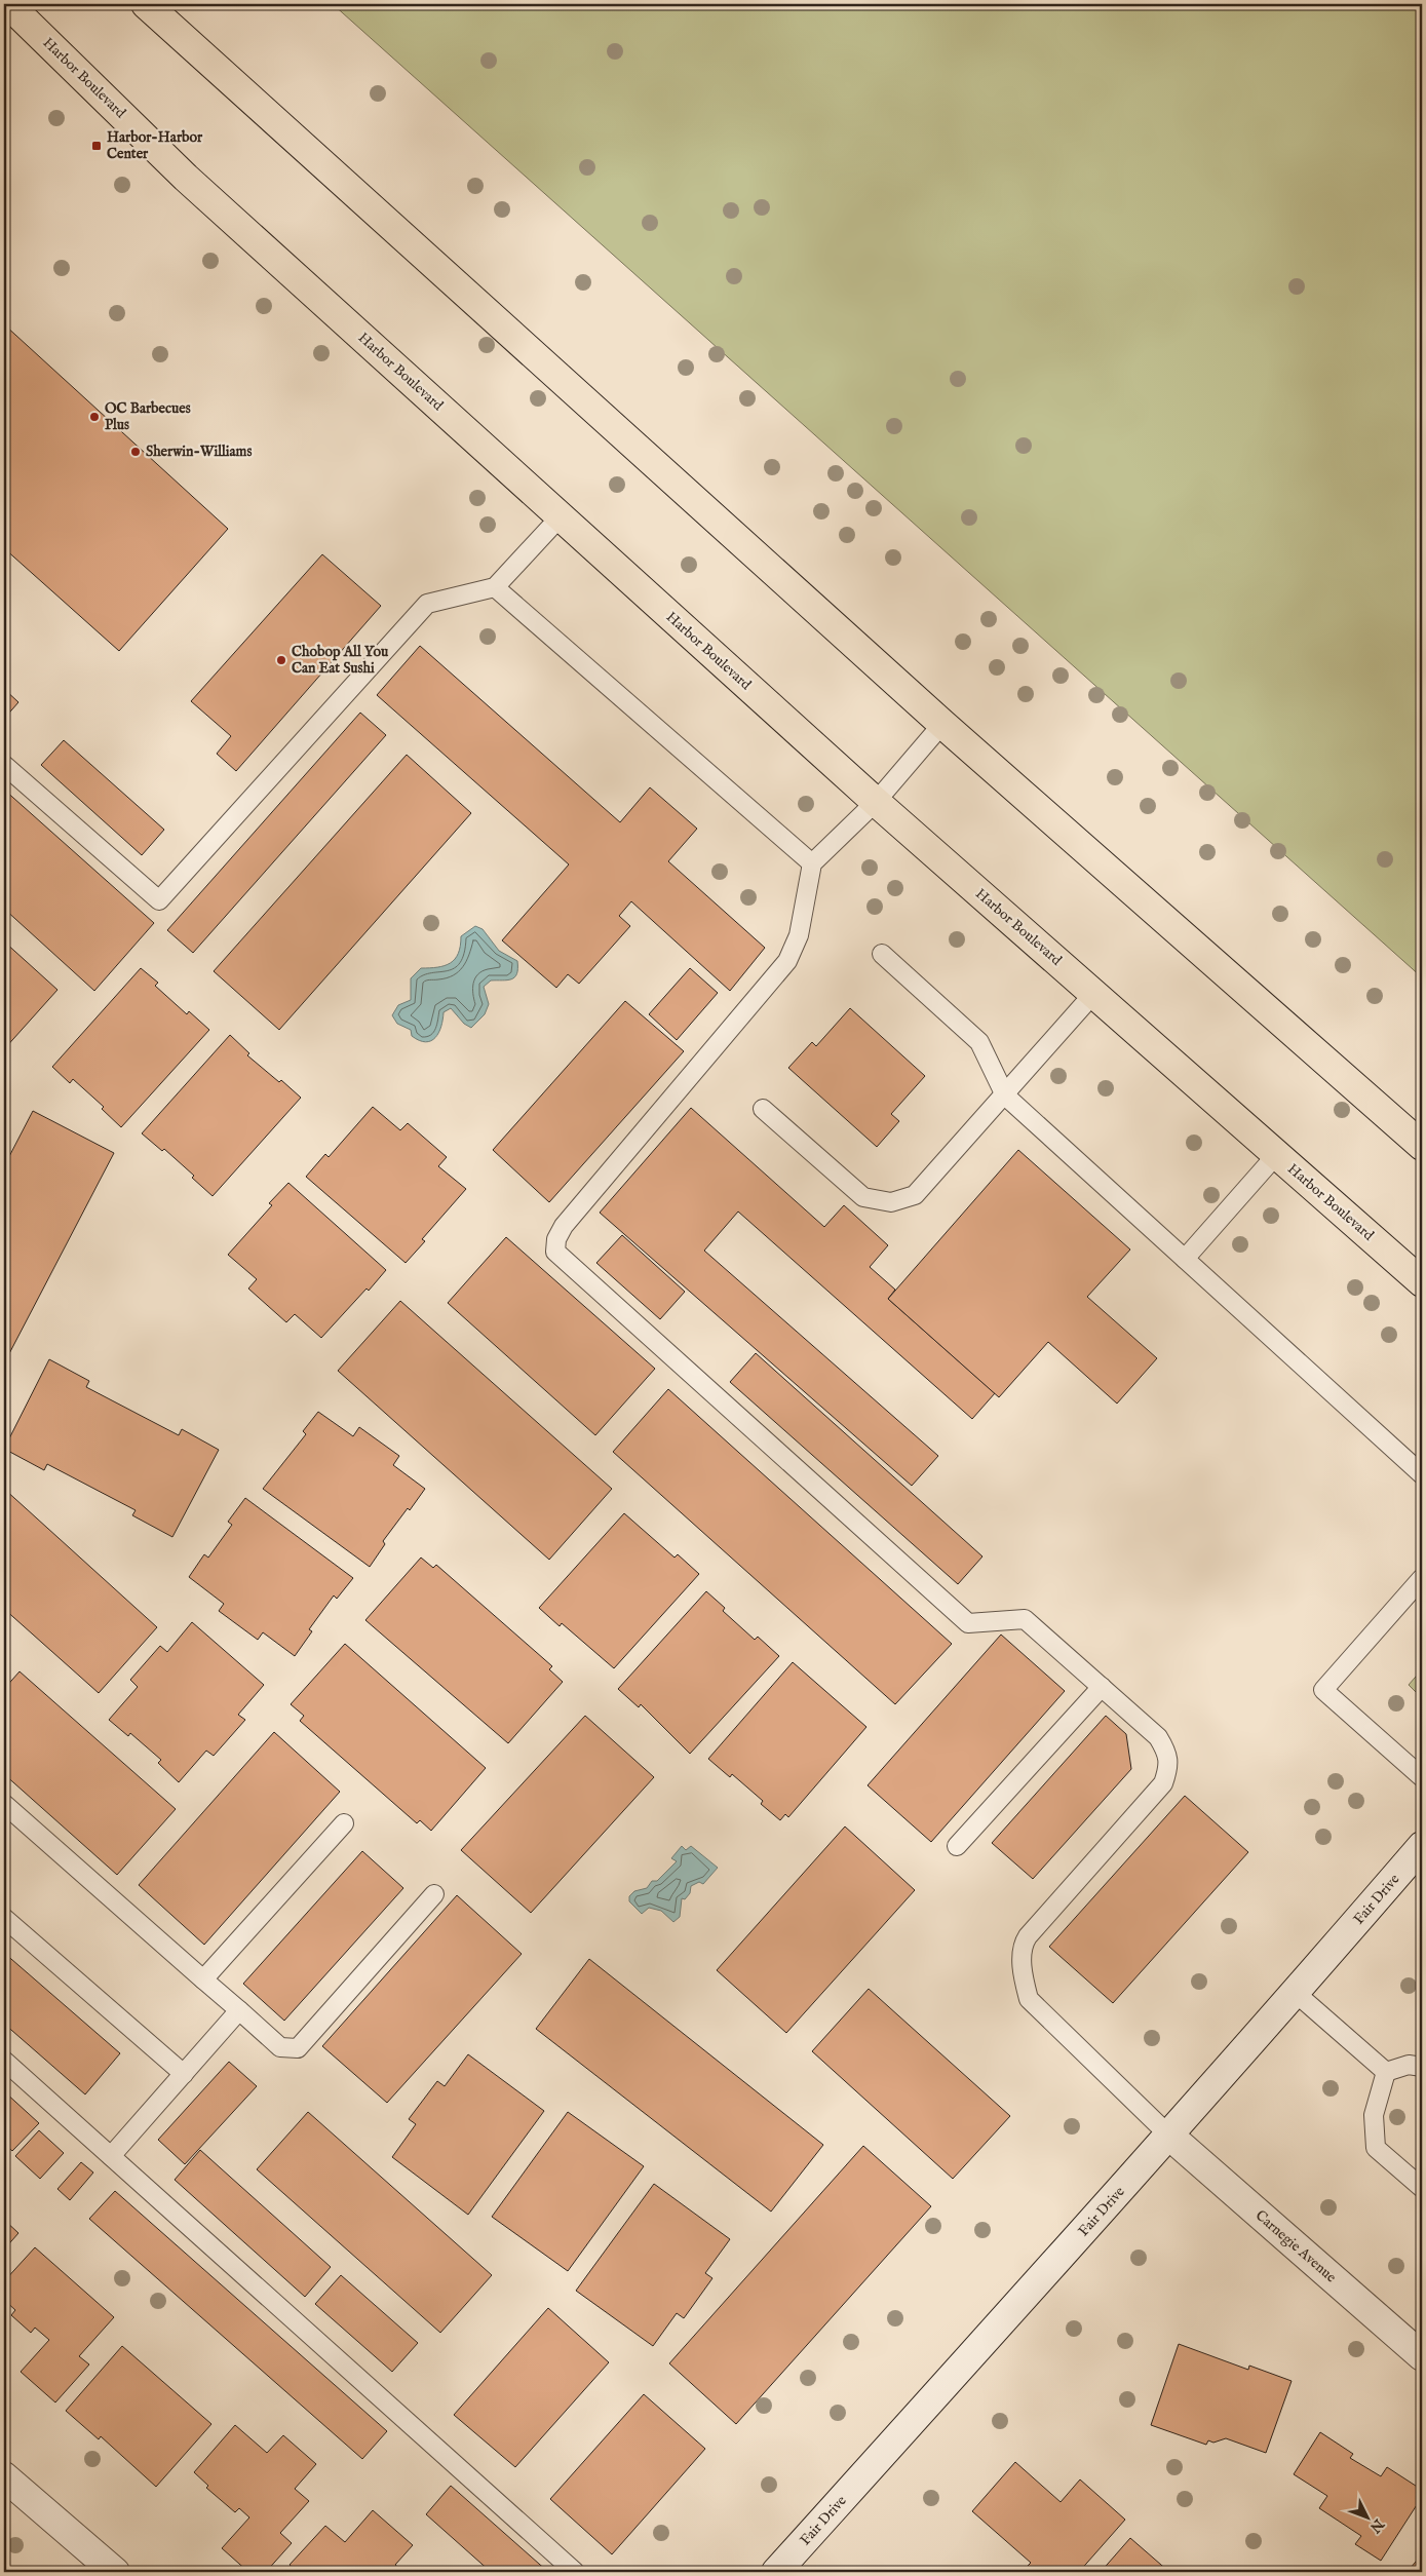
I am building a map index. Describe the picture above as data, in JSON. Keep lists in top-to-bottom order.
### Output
{
  "streets": {
    "main road": ["Harbor Boulevard", "Fair Drive", "Carnegie Avenue"]
  },
  "crossings": [
    ["Fair Drive", "Carnegie Avenue"]
  ],
  "places": {
    "transit": ["Harbor-Harbor Center"],
    "other": ["OC Barbecues Plus", "Sherwin-Williams", "Chobop All You Can Eat Sushi"]
  },
  "north": "bottom right"
}
